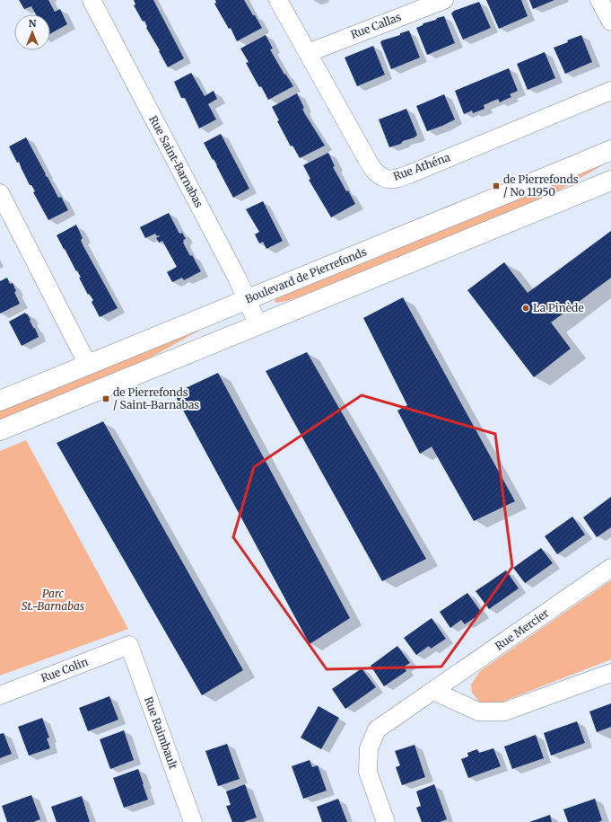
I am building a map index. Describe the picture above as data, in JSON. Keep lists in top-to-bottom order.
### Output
{
  "streets": {
    "main road": ["Boulevard de Pierrefonds"],
    "street": [
      "Rue Callas",
      "Rue Saint-Barnabas",
      "Rue Athéna",
      "Rue Mercier",
      "Rue Colin",
      "Rue Raimbault"
    ]
  },
  "crossings": [
    ["Rue Callas", "Rue Athéna"],
    ["Rue Saint-Barnabas", "Boulevard de Pierrefonds"],
    ["Rue Colin", "Rue Raimbault"]
  ],
  "parks": ["Parc St.-Barnabas"],
  "places": {
    "transit": ["de Pierrefonds / No 11950", "de Pierrefonds / Saint-Barnabas"],
    "other": ["La Pinède"]
  },
  "north": "top"
}
